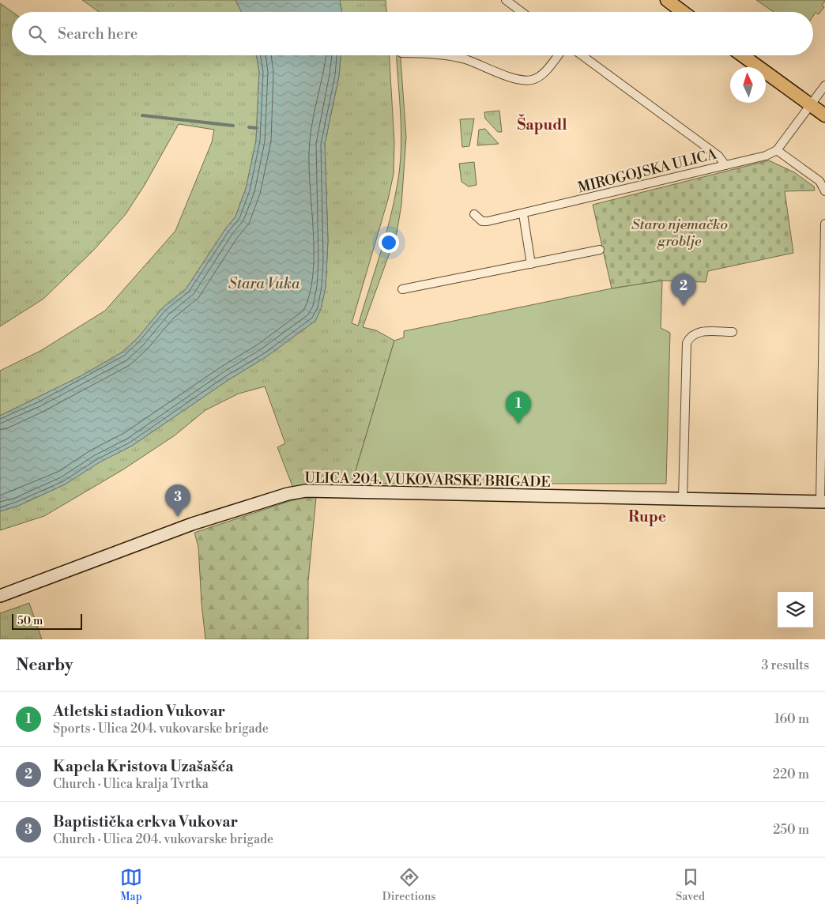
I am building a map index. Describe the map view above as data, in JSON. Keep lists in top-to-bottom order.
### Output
{
  "streets": {
    "street": ["MIROGOJSKA ULICA", "ULICA 204. VUKOVARSKE BRIGADE"]
  },
  "districts": ["Šapudl", "Rupe"],
  "water": ["Stara Vuka"],
  "parks": ["Staro njemačko groblje"],
  "scale_bar": "50 m",
  "north": "top",
  "page": {
    "search": "Search here",
    "pins": ["2", "1", "3"],
    "scale": "50 m",
    "heading": ["Nearby", "3 results"],
    "list": [
      {
        "mark": "1",
        "name": "Atletski stadion Vukovar",
        "note": "Sports · Ulica 204. vukovarske brigade",
        "value": "160 m"
      },
      {
        "mark": "2",
        "name": "Kapela Kristova Uzašašća",
        "note": "Church · Ulica kralja Tvrtka",
        "value": "220 m"
      },
      {
        "mark": "3",
        "name": "Baptistička crkva Vukovar",
        "note": "Church · Ulica 204. vukovarske brigade",
        "value": "250 m"
      }
    ],
    "nav": ["Map", "Directions", "Saved"]
  }
}
